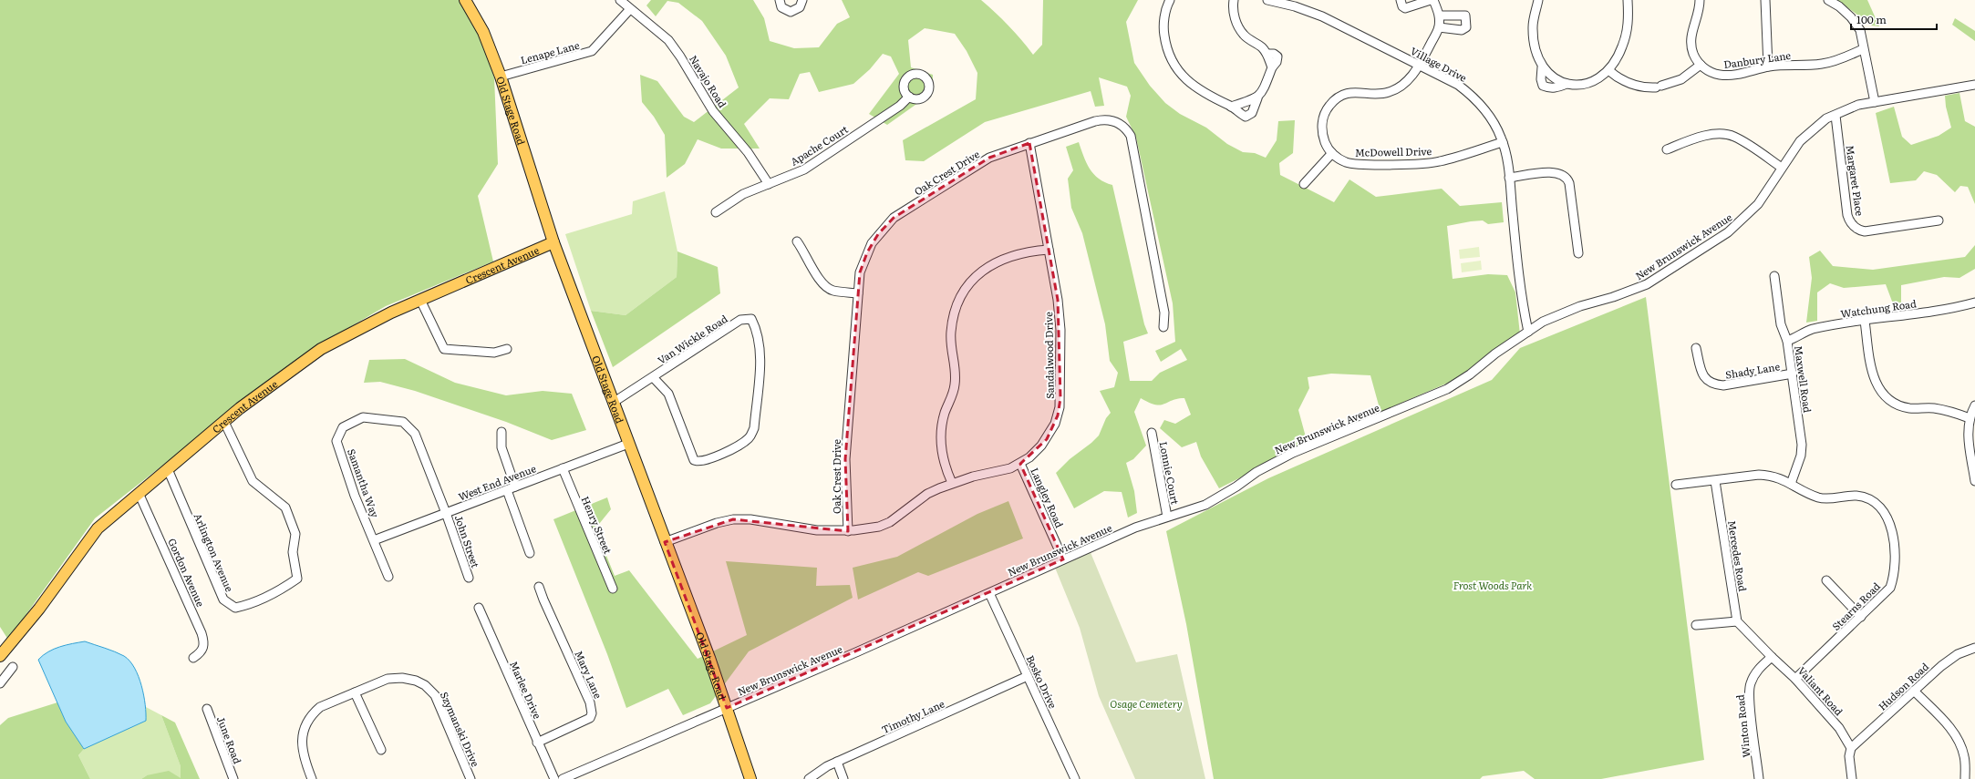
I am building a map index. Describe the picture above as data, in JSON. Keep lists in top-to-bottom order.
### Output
{
  "streets": {
    "main road": ["Old Stage Road", "Crescent Avenue"],
    "street": [
      "Lenape Lane",
      "Danbury Lane",
      "Village Drive",
      "Navajo Road",
      "Apache Court",
      "McDowell Drive",
      "Oak Crest Drive",
      "Margaret Place",
      "New Brunswick Avenue",
      "Watchung Road",
      "Van Wickle Road",
      "Sandalwood Drive",
      "Shady Lane",
      "Maxwell Road",
      "Lonnie Court",
      "West End Avenue",
      "Samantha Way",
      "Langley Road",
      "Henry Street",
      "John Street",
      "Arlington Avenue",
      "Mercedes Road",
      "Gordon Avenue",
      "Stearns Road",
      "Mary Lane",
      "Bosko Drive",
      "Hudson Road",
      "Marlee Drive",
      "Valiant Road",
      "Timothy Lane",
      "Winton Road",
      "Szymanski Drive",
      "June Road"
    ]
  },
  "crossings": [
    ["Lenape Lane", "Navajo Road"],
    ["Lenape Lane", "Old Stage Road"],
    ["Village Drive", "McDowell Drive"],
    ["Village Drive", "New Brunswick Avenue"],
    ["Navajo Road", "Apache Court"],
    ["Old Stage Road", "New Brunswick Avenue"],
    ["Old Stage Road", "Crescent Avenue"],
    ["Old Stage Road", "Van Wickle Road"],
    ["Old Stage Road", "Sandalwood Drive"],
    ["Old Stage Road", "West End Avenue"],
    ["Oak Crest Drive", "Sandalwood Drive"],
    ["Margaret Place", "New Brunswick Avenue"],
    ["New Brunswick Avenue", "Lonnie Court"],
    ["New Brunswick Avenue", "Langley Road"],
    ["New Brunswick Avenue", "Bosko Drive"],
    ["Crescent Avenue", "Arlington Avenue"],
    ["Crescent Avenue", "Gordon Avenue"],
    ["Watchung Road", "Maxwell Road"],
    ["Sandalwood Drive", "Langley Road"],
    ["Shady Lane", "Maxwell Road"],
    ["Maxwell Road", "Stearns Road"],
    ["West End Avenue", "Samantha Way"],
    ["West End Avenue", "Henry Street"],
    ["West End Avenue", "John Street"],
    ["Samantha Way", "John Street"],
    ["Mercedes Road", "Stearns Road"],
    ["Mercedes Road", "Valiant Road"],
    ["Stearns Road", "Valiant Road"],
    ["Mary Lane", "Marlee Drive"],
    ["Bosko Drive", "Timothy Lane"],
    ["Hudson Road", "Valiant Road"],
    ["Valiant Road", "Winton Road"]
  ],
  "parks": ["Frost Woods Park", "Osage Cemetery"],
  "scale_bar": "100 m"
}
